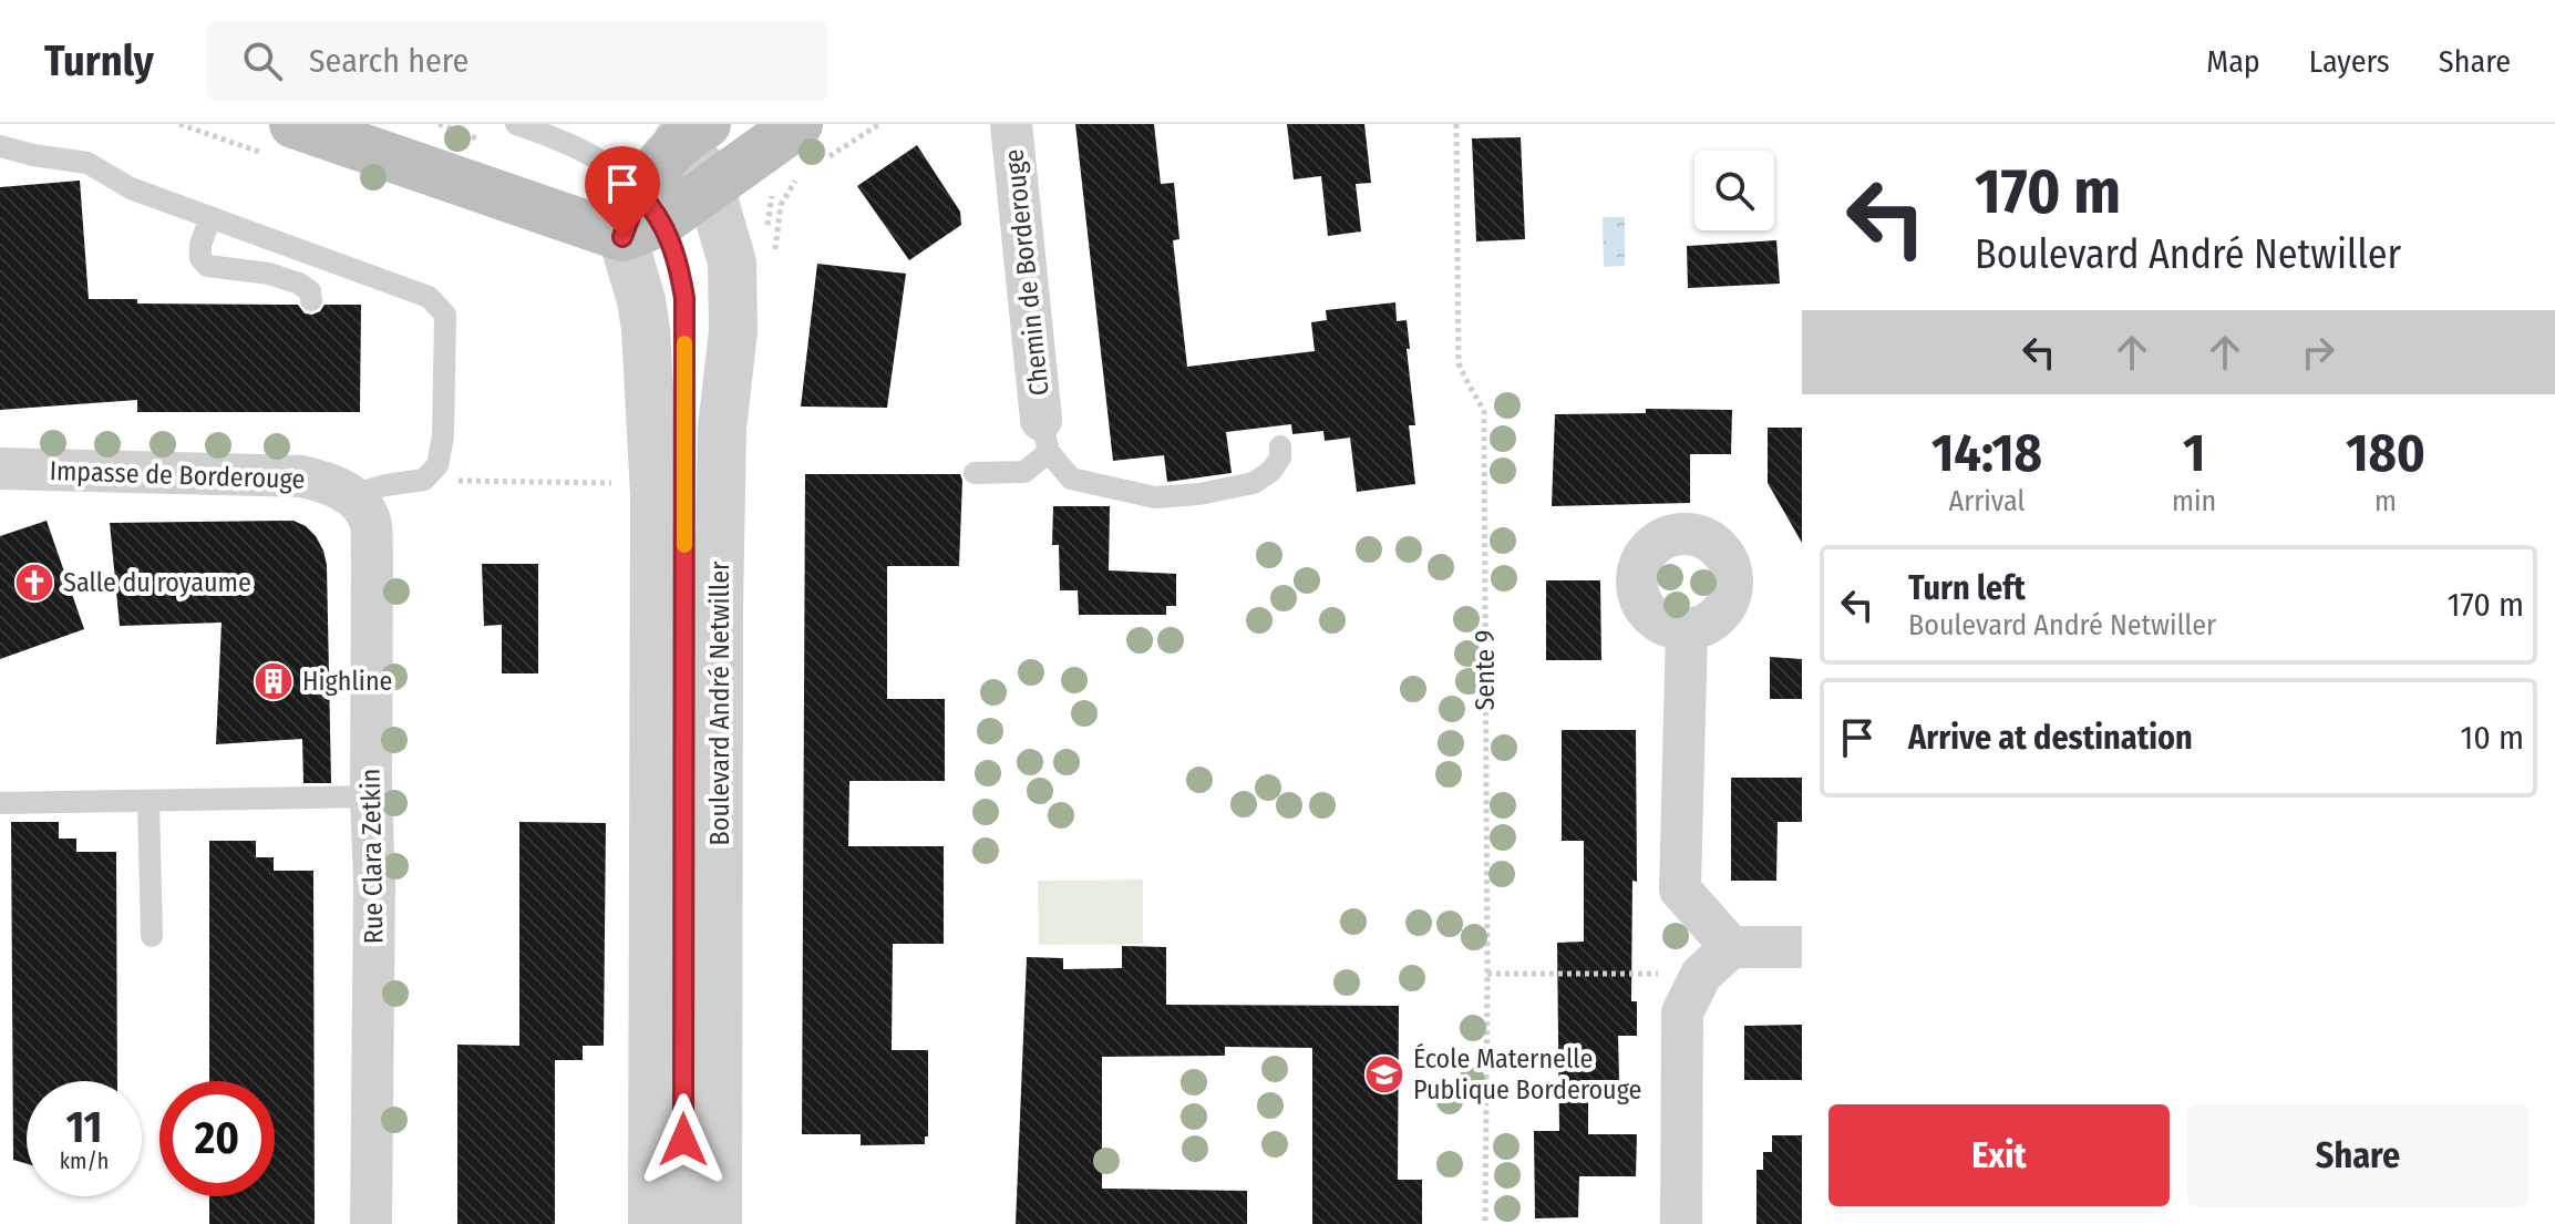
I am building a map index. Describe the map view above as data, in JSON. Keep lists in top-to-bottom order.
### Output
{
  "streets": {
    "main road": ["Boulevard André Netwiller"],
    "street": ["Chemin de Borderouge", "Impasse de Borderouge", "Rue Clara Zetkin"],
    "path": ["Sente 9"]
  },
  "crossings": [
    ["Impasse de Borderouge", "Rue Clara Zetkin"]
  ],
  "places": {
    "church": ["Salle du royaume"],
    "building": ["Highline"],
    "school or university": ["École Maternelle Publique Borderouge"]
  },
  "page": {
    "header": "Turnly",
    "search": "Search here",
    "nav": ["Map", "Layers", "Share"],
    "turn": ["170 m", "Boulevard André Netwiller"],
    "eta": [
      "14:18",
      "Arrival",
      "1",
      "min",
      "180",
      "m"
    ],
    "list": [
      {
        "name": "Turn left",
        "note": "Boulevard André Netwiller",
        "value": "170 m"
      },
      {
        "name": "Arrive at destination",
        "value": "10 m"
      }
    ],
    "speed": "11 km/h",
    "limit": "20",
    "buttons": ["Exit", "Share"]
  }
}
